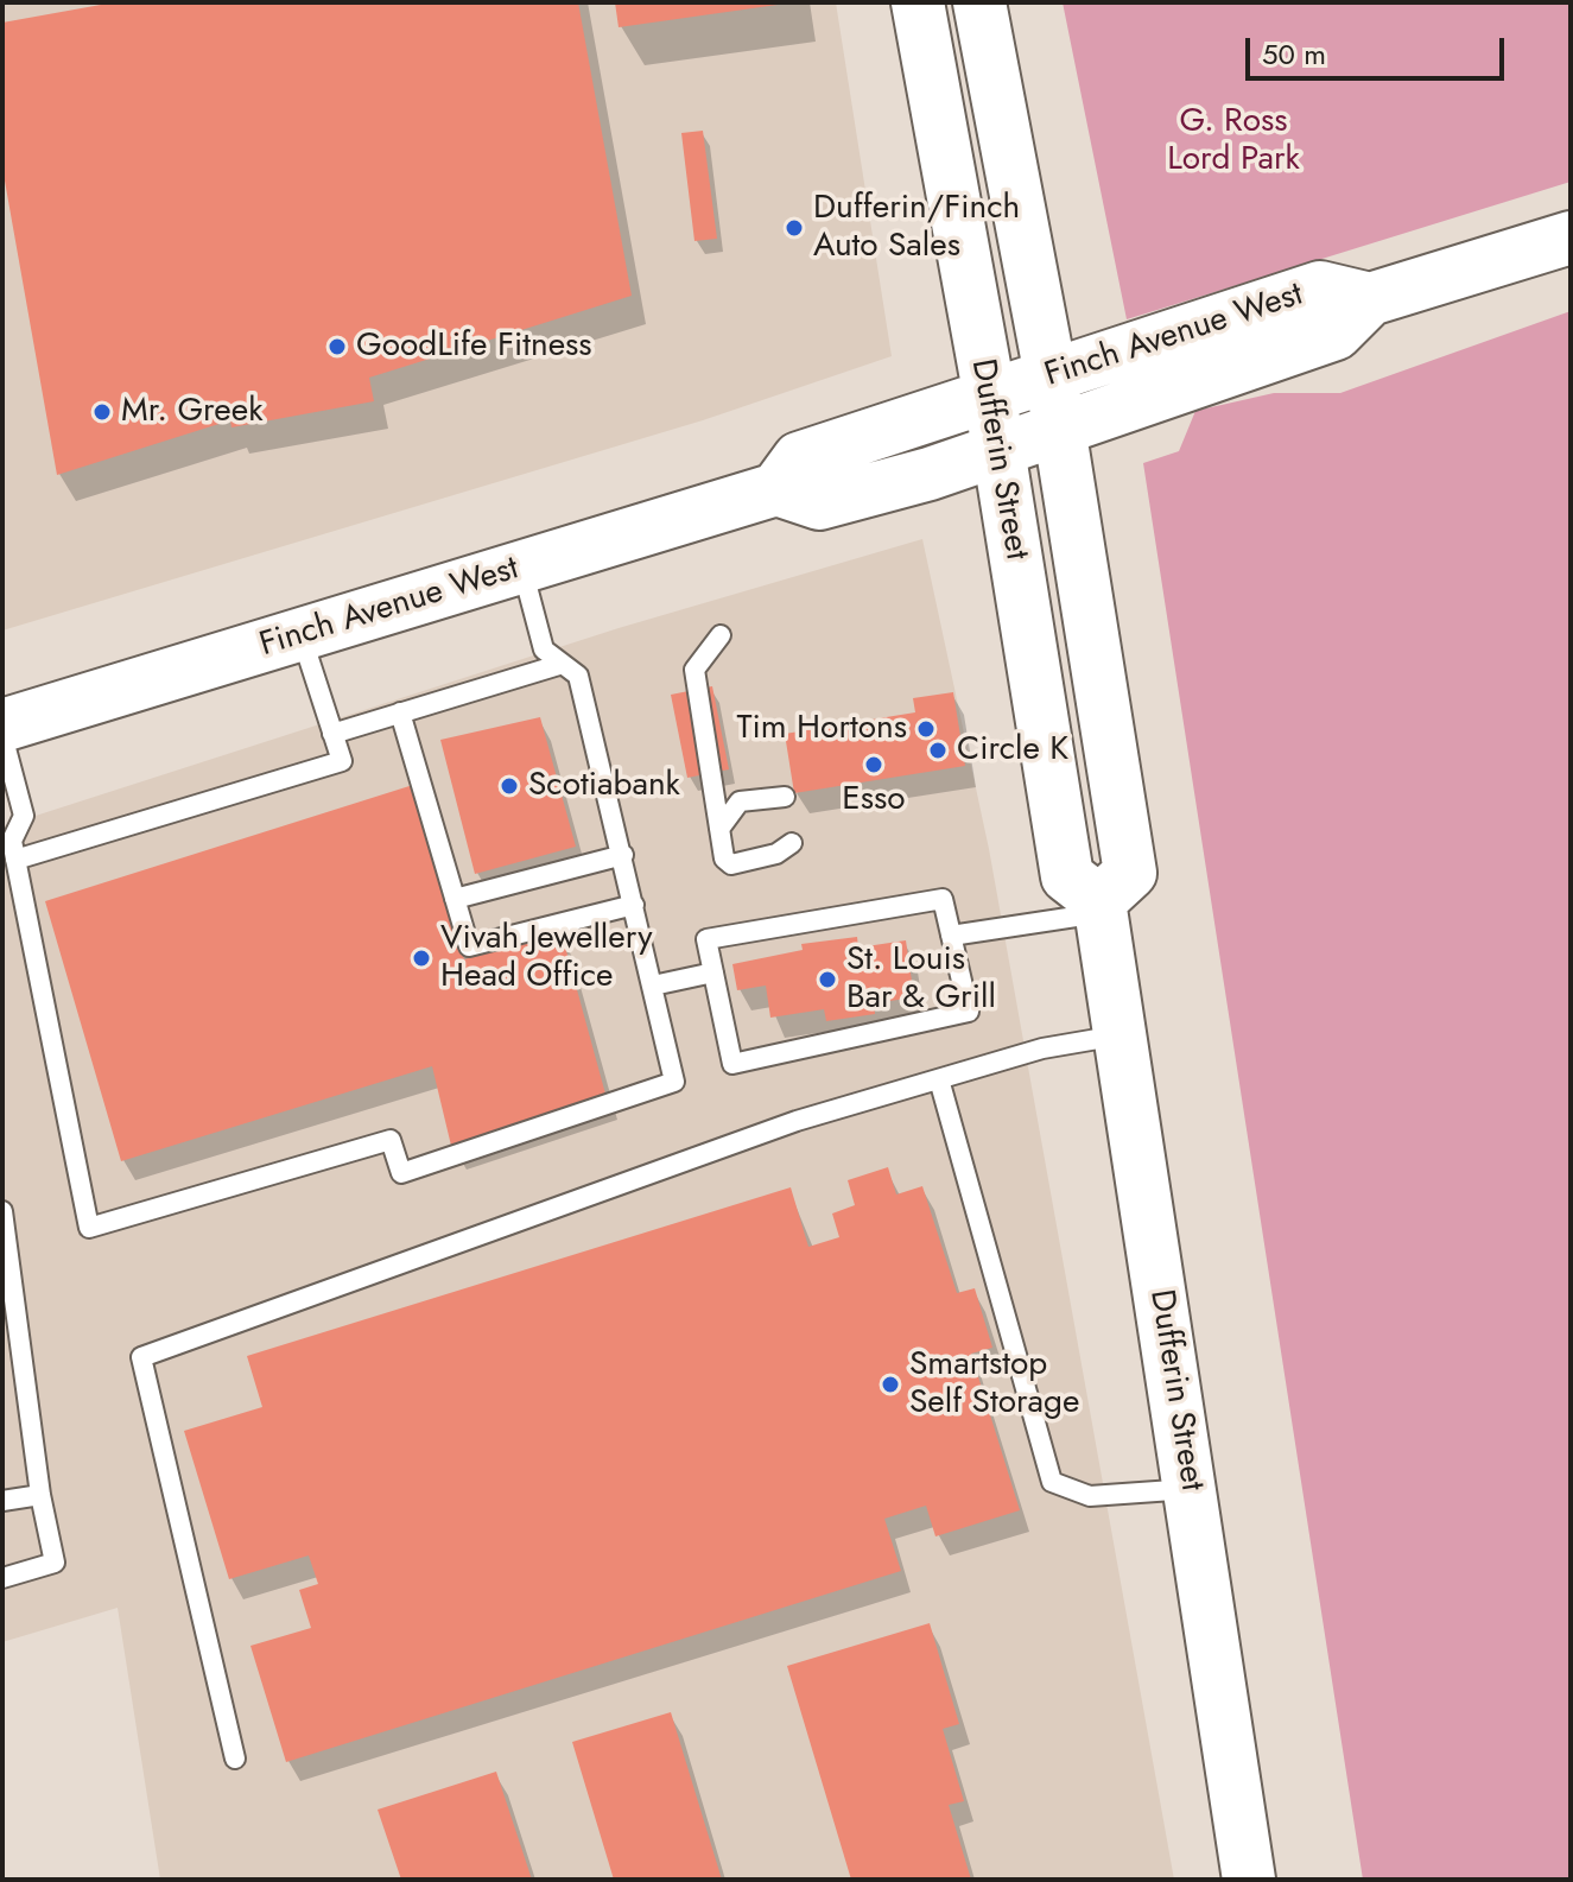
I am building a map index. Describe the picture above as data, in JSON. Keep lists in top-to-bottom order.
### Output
{
  "streets": {
    "main road": ["Finch Avenue West", "Dufferin Street"]
  },
  "crossings": [
    ["Finch Avenue West", "Dufferin Street"]
  ],
  "parks": ["G. Ross Lord Park"],
  "places": [
    "Dufferin/Finch Auto Sales",
    "GoodLife Fitness",
    "Mr. Greek",
    "Tim Hortons",
    "Circle K",
    "Esso",
    "Scotiabank",
    "Vivah Jewellery Head Office",
    "St. Louis Bar & Grill",
    "Smartstop Self Storage"
  ],
  "scale_bar": "50 m"
}
